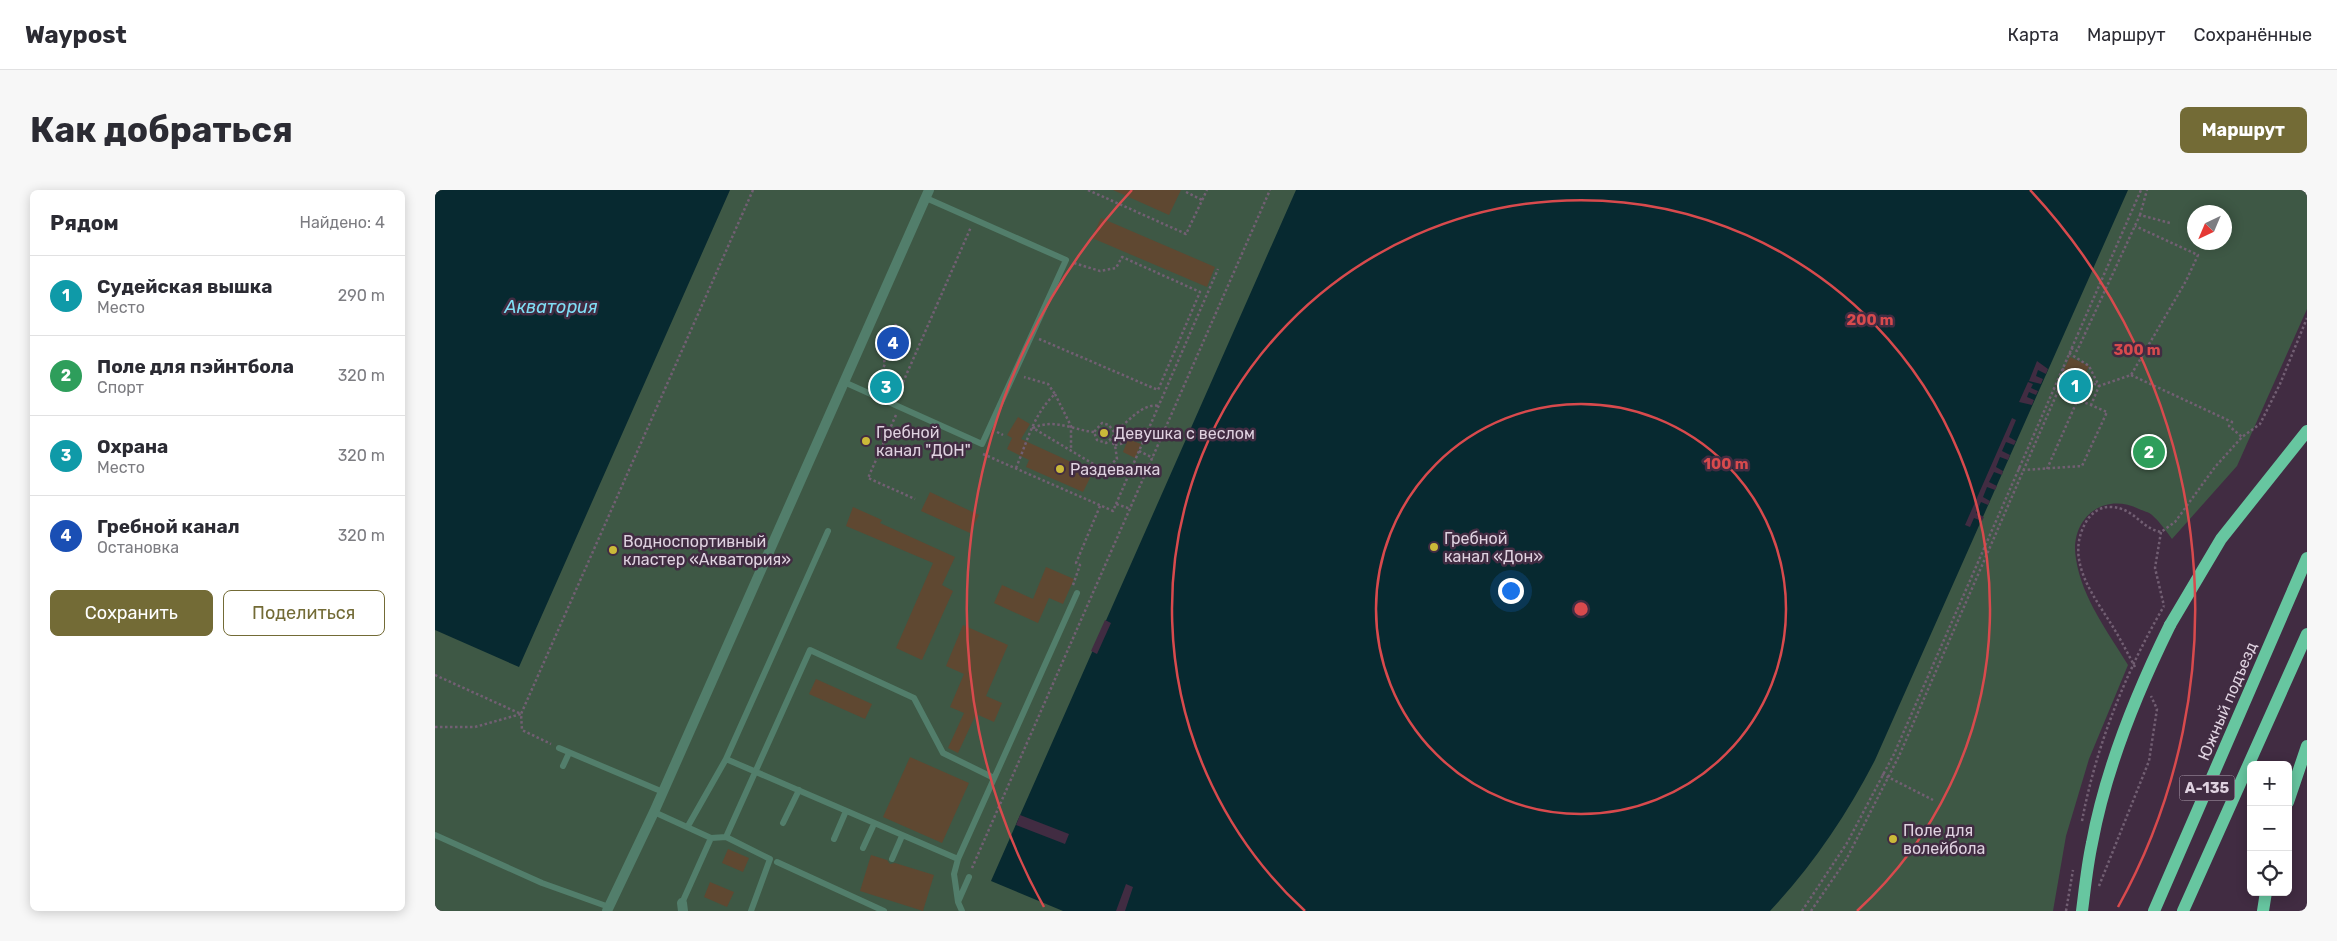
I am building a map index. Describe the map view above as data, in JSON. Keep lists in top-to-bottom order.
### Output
{
  "streets": {
    "main road": ["Южный подъезд", "А-135"]
  },
  "water": ["Акватория"],
  "places": [
    "Девушка с веслом",
    "Гребной канал \"ДОН\"",
    "Раздевалка",
    "Гребной канал «Дон»",
    "Водноспортивный кластер «Акватория»",
    "Поле для волейбола"
  ],
  "north": "bottom left",
  "page": {
    "header": "Waypost",
    "nav": ["Карта", "Маршрут", "Сохранённые"],
    "buttons": [
      "Маршрут",
      ["Сохранить", "Поделиться"]
    ],
    "title": "Как добраться",
    "heading": ["Рядом", "Найдено: 4"],
    "list": [
      {
        "mark": "1",
        "name": "Судейская вышка",
        "note": "Место",
        "value": "290 m"
      },
      {
        "mark": "2",
        "name": "Поле для пэйнтбола",
        "note": "Спорт",
        "value": "320 m"
      },
      {
        "mark": "3",
        "name": "Охрана",
        "note": "Место",
        "value": "320 m"
      },
      {
        "mark": "4",
        "name": "Гребной канал",
        "note": "Остановка",
        "value": "320 m"
      }
    ],
    "pins": [
      "4",
      "1",
      "3",
      "2"
    ],
    "map_buttons": ["+", "−"]
  },
  "rings": ["200 m", "300 m", "100 m"]
}
